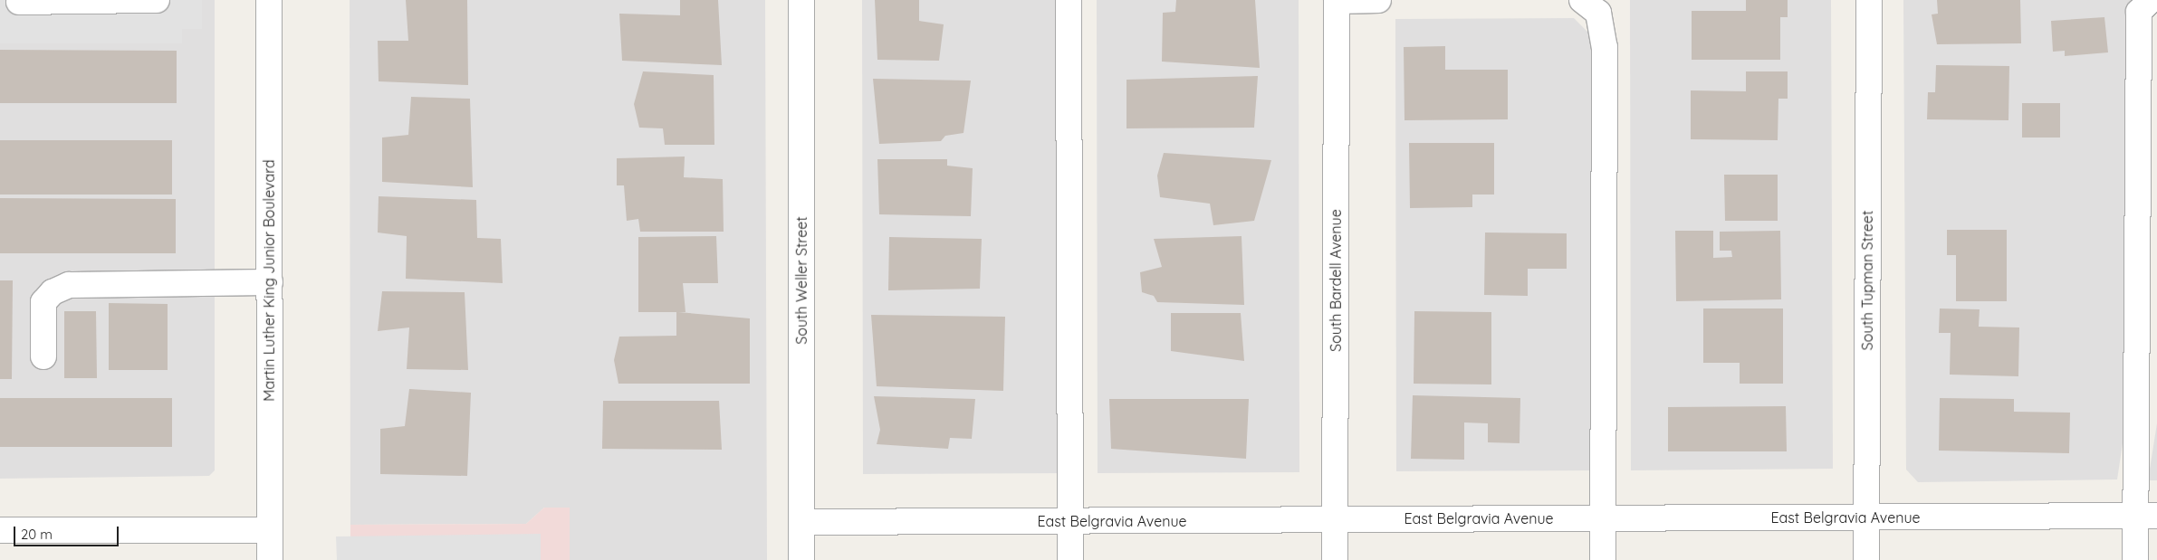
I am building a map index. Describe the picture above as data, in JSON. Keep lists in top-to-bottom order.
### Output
{
  "streets": {
    "street": [
      "Martin Luther King Junior Boulevard",
      "South Weller Street",
      "South Bardell Avenue",
      "South Tupman Street",
      "East Belgravia Avenue"
    ]
  },
  "crossings": [
    ["South Weller Street", "East Belgravia Avenue"],
    ["South Bardell Avenue", "East Belgravia Avenue"],
    ["South Tupman Street", "East Belgravia Avenue"]
  ],
  "scale_bar": "20 m"
}
